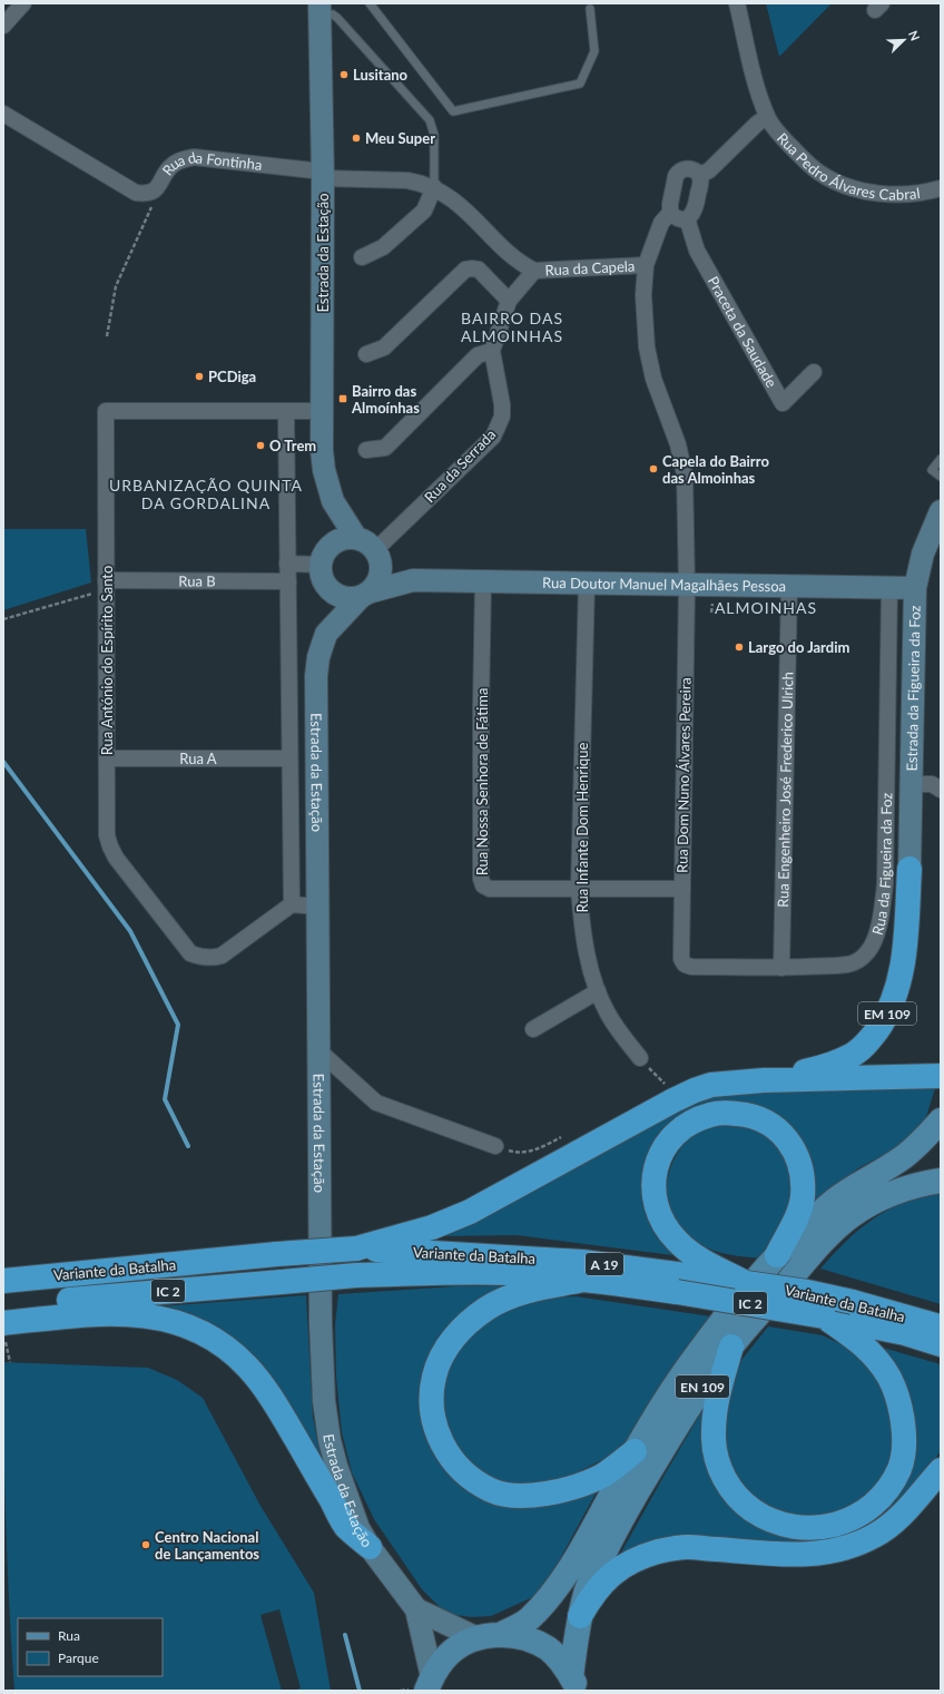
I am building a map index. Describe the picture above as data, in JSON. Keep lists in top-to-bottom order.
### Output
{
  "streets": {
    "highway": [
      "EM 109",
      "Variante da Batalha",
      "A 19",
      "IC 2"
    ],
    "main road": [
      "Estrada da Estação",
      "Rua Doutor Manuel Magalhães Pessoa",
      "Estrada da Figueira da Foz",
      "EN 109"
    ],
    "street": [
      "Rua Pedro Álvares Cabral",
      "Rua da Fontinha",
      "Rua da Capela",
      "Praceta da Saudade",
      "Rua da Serrada",
      "Rua B",
      "Rua António do Espírito Santo",
      "Rua A",
      "Rua Dom Nuno Álvares Pereira",
      "Rua Nossa Senhora de Fátima",
      "Rua Engenheiro José Frederico Ulrich",
      "Rua Infante Dom Henrique",
      "Rua da Figueira da Foz"
    ]
  },
  "crossings": [
    ["Rua da Fontinha", "Estrada da Estação"],
    ["Rua da Fontinha", "Rua da Capela"],
    ["Estrada da Estação", "Rua da Capela"],
    ["Estrada da Estação", "Rua da Serrada"],
    ["Estrada da Estação", "Rua Doutor Manuel Magalhães Pessoa"],
    ["Estrada da Estação", "Rua António do Espírito Santo"],
    ["Rua da Capela", "Rua Doutor Manuel Magalhães Pessoa"],
    ["Rua da Capela", "Rua Dom Nuno Álvares Pereira"],
    ["Rua da Serrada", "Rua Doutor Manuel Magalhães Pessoa"],
    ["Rua B", "Rua António do Espírito Santo"],
    ["Rua Doutor Manuel Magalhães Pessoa", "Estrada da Figueira da Foz"],
    ["Rua Doutor Manuel Magalhães Pessoa", "Rua Dom Nuno Álvares Pereira"],
    ["Rua Doutor Manuel Magalhães Pessoa", "Rua Nossa Senhora de Fátima"],
    ["Rua Doutor Manuel Magalhães Pessoa", "Rua Engenheiro José Frederico Ulrich"],
    ["Rua Doutor Manuel Magalhães Pessoa", "Rua Infante Dom Henrique"],
    ["Rua Doutor Manuel Magalhães Pessoa", "Rua da Figueira da Foz"],
    ["Rua António do Espírito Santo", "Rua A"],
    ["Estrada da Figueira da Foz", "EM 109"],
    ["Rua Dom Nuno Álvares Pereira", "Rua Nossa Senhora de Fátima"],
    ["Rua Dom Nuno Álvares Pereira", "Rua da Figueira da Foz"],
    ["Rua Nossa Senhora de Fátima", "Rua Infante Dom Henrique"],
    ["Rua Engenheiro José Frederico Ulrich", "Rua da Figueira da Foz"],
    ["Variante da Batalha", "IC 2"]
  ],
  "districts": ["BAIRRO DAS ALMOINHAS", "URBANIZAÇÃO QUINTA DA GORDALINA", "ALMOINHAS"],
  "places": {
    "other": [
      "Lusitano",
      "Meu Super",
      "PCDiga",
      "O Trem",
      "Capela do Bairro das Almoinhas",
      "Largo do Jardim",
      "Centro Nacional de Lançamentos"
    ],
    "transit": ["Bairro das Almoínhas"]
  },
  "legend": ["Rua", "Parque"],
  "north": "top right"
}
